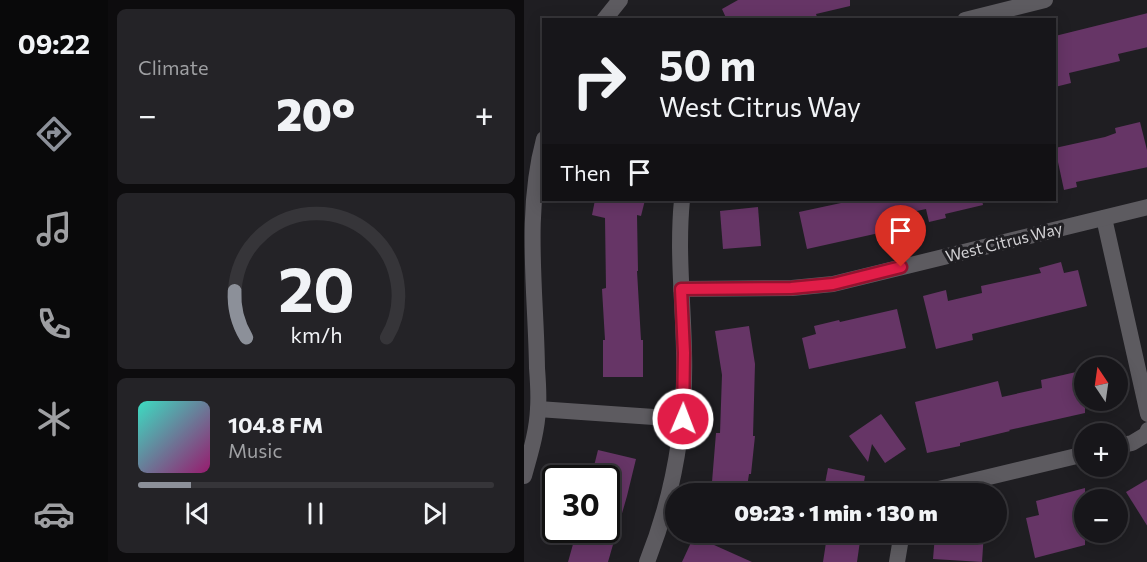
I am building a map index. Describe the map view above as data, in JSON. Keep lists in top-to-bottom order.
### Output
{
  "streets": {
    "street": ["West Citrus Way"]
  },
  "north": "top",
  "page": {
    "tabs": "09:22",
    "tile": "Climate",
    "turn": ["50 m", "West Citrus Way"],
    "heat": ["−", "20°", "+"],
    "then": "Then",
    "map_buttons": ["+", "−"],
    "song": ["104.8 FM", "Music"],
    "limit": "30",
    "trip": "09:23 · 1 min · 130 m",
    "gauge": ["20", "km/h"]
  }
}
